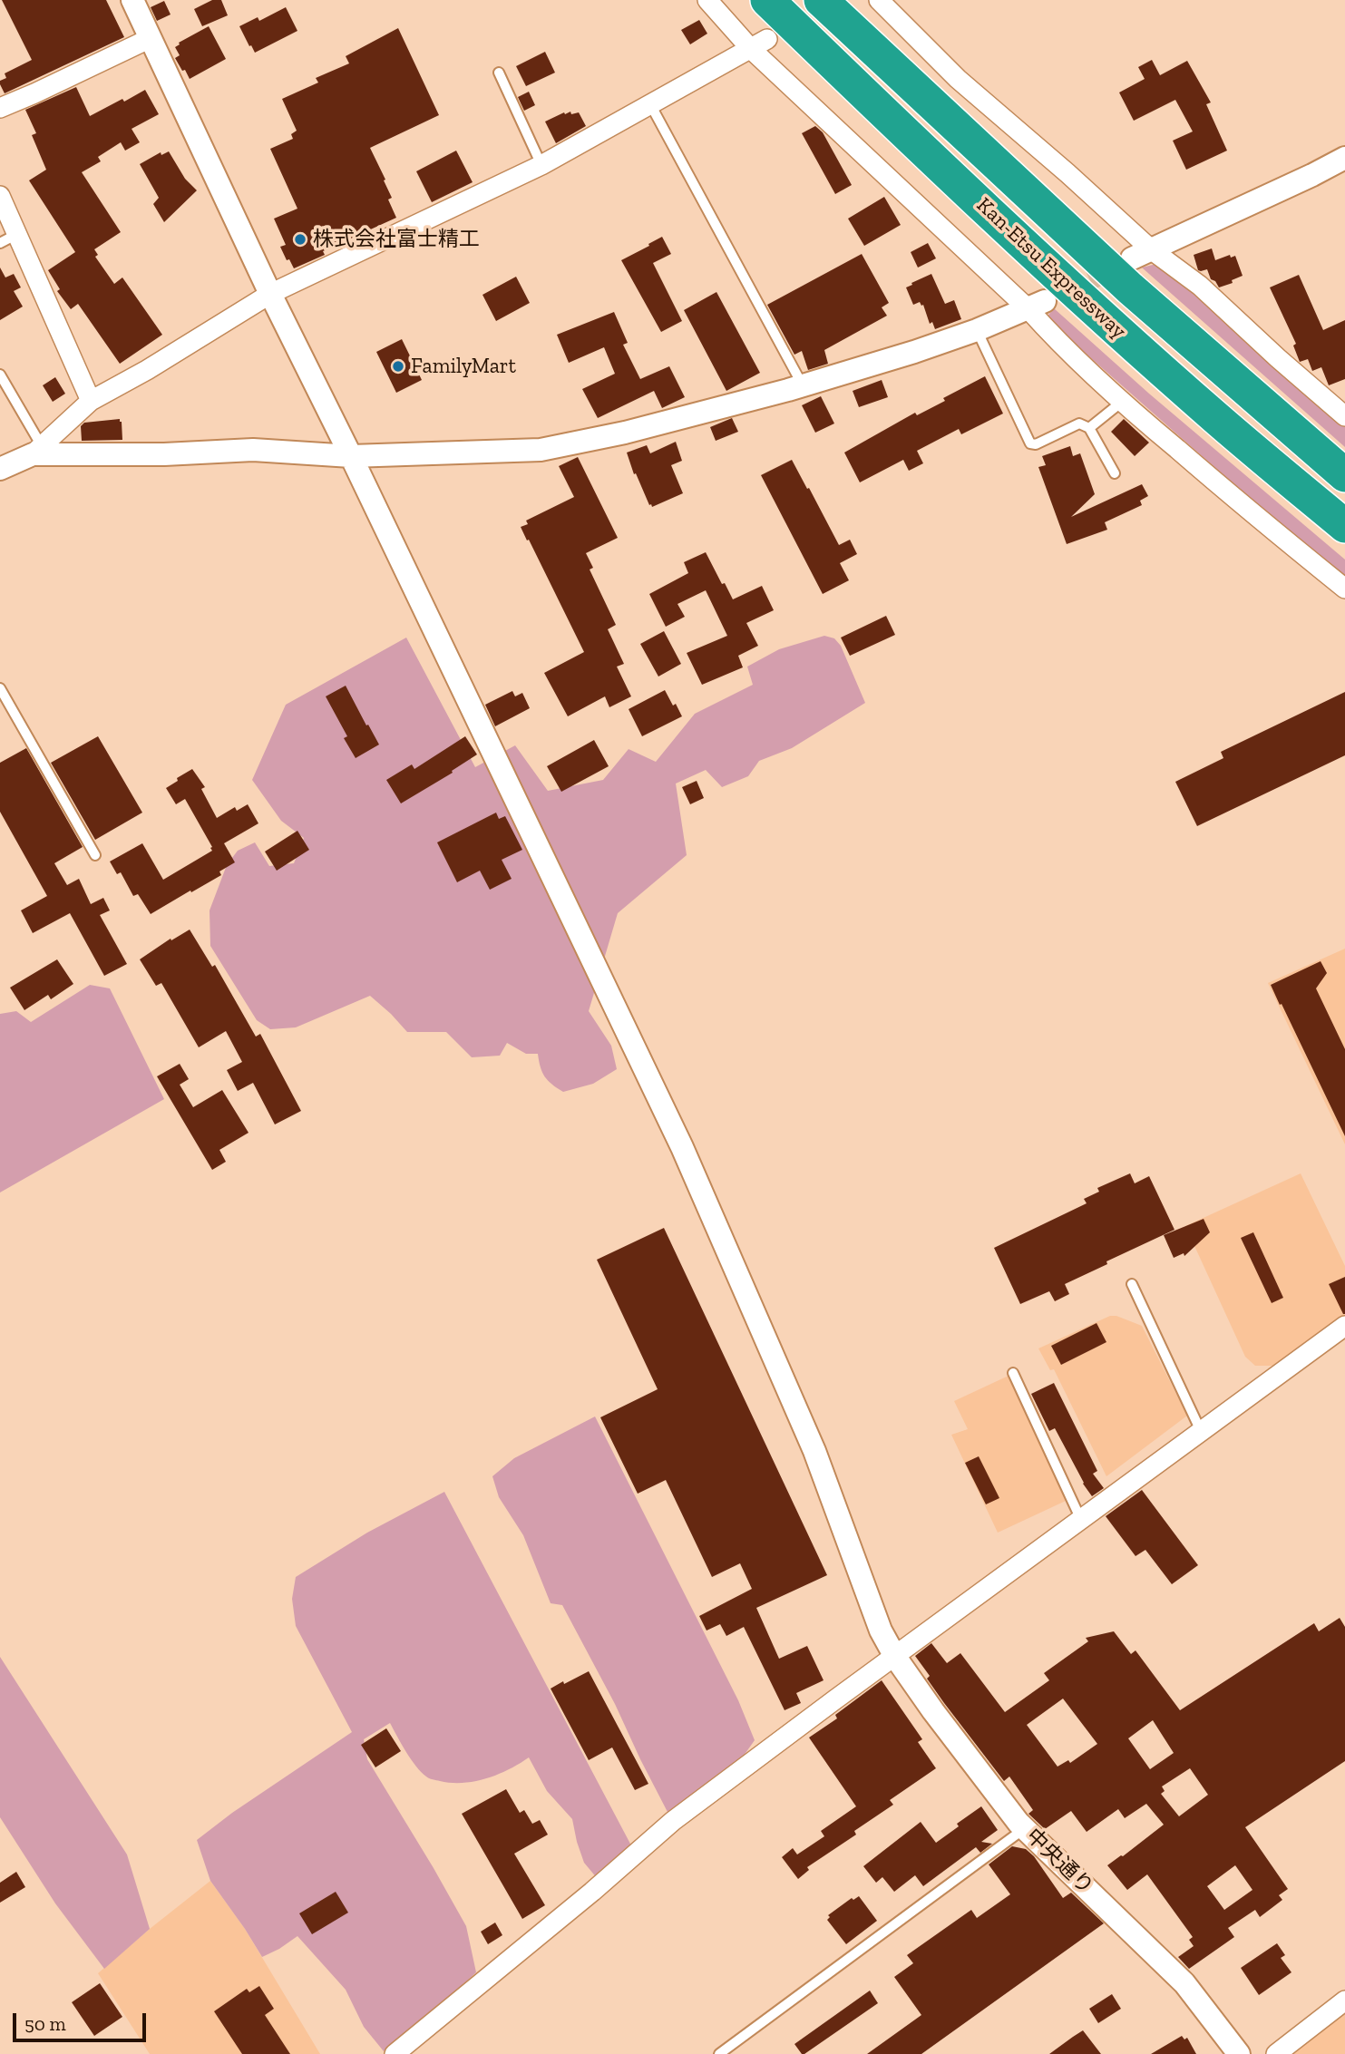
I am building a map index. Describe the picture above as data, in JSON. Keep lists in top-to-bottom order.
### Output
{
  "streets": {
    "highway": ["Kan-Etsu Expressway"],
    "street": ["中央通り"]
  },
  "places": ["株式会社富士精工", "FamilyMart"],
  "scale_bar": "50 m"
}
